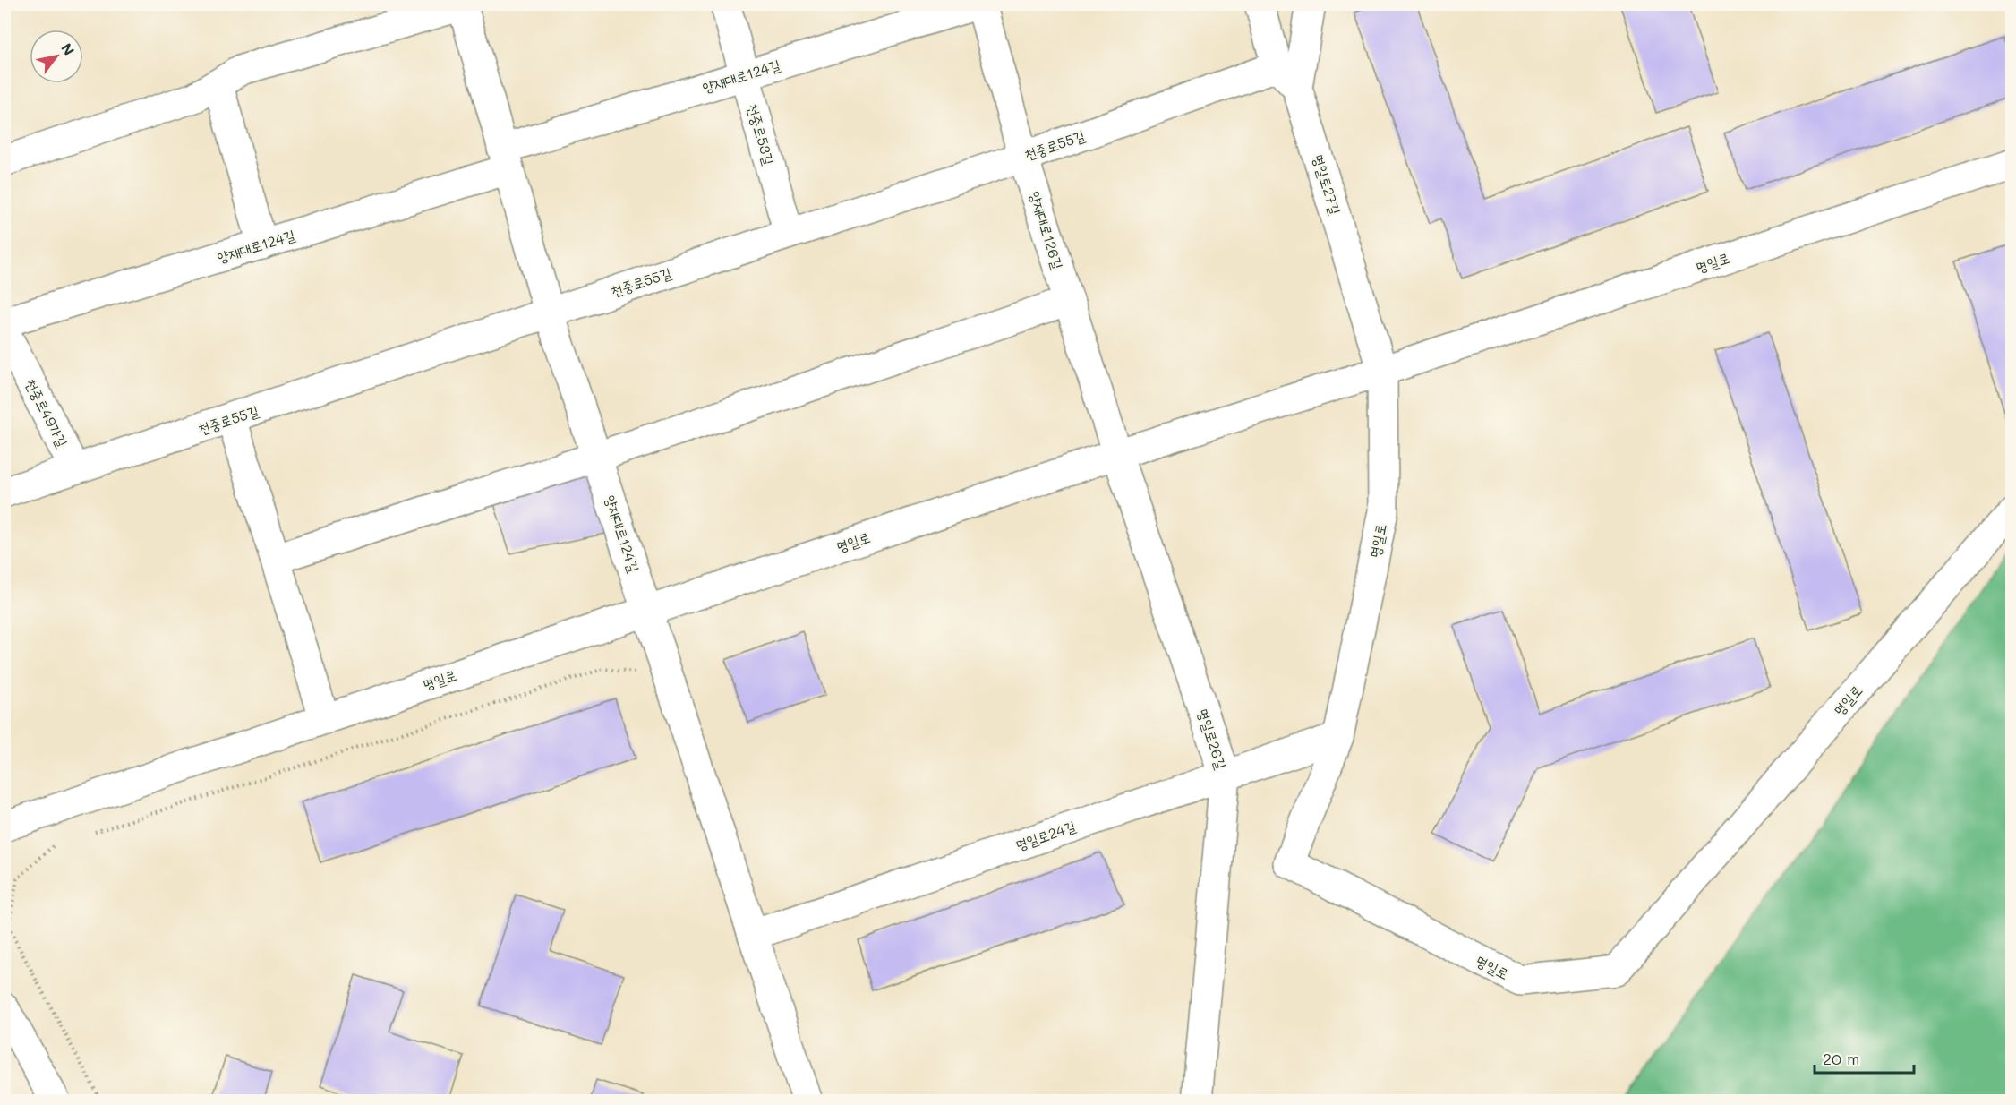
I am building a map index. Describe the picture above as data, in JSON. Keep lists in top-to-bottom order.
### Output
{
  "streets": {
    "street": [
      "양재대로124길",
      "천중로53길",
      "천중로55길",
      "명일로27길",
      "양재대로126길",
      "명일로",
      "천중로49가길",
      "명일로26길",
      "명일로24길"
    ]
  },
  "crossings": [
    ["양재대로124길", "천중로53길"],
    ["양재대로124길", "천중로55길"],
    ["양재대로124길", "양재대로126길"],
    ["양재대로124길", "명일로"],
    ["천중로53길", "천중로55길"],
    ["천중로55길", "명일로27길"],
    ["천중로55길", "양재대로126길"],
    ["천중로55길", "천중로49가길"],
    ["명일로27길", "명일로"],
    ["양재대로126길", "명일로"],
    ["양재대로126길", "명일로26길"],
    ["명일로", "명일로26길"],
    ["명일로", "명일로24길"],
    ["명일로26길", "명일로24길"]
  ],
  "scale_bar": "20 m",
  "north": "top right"
}
